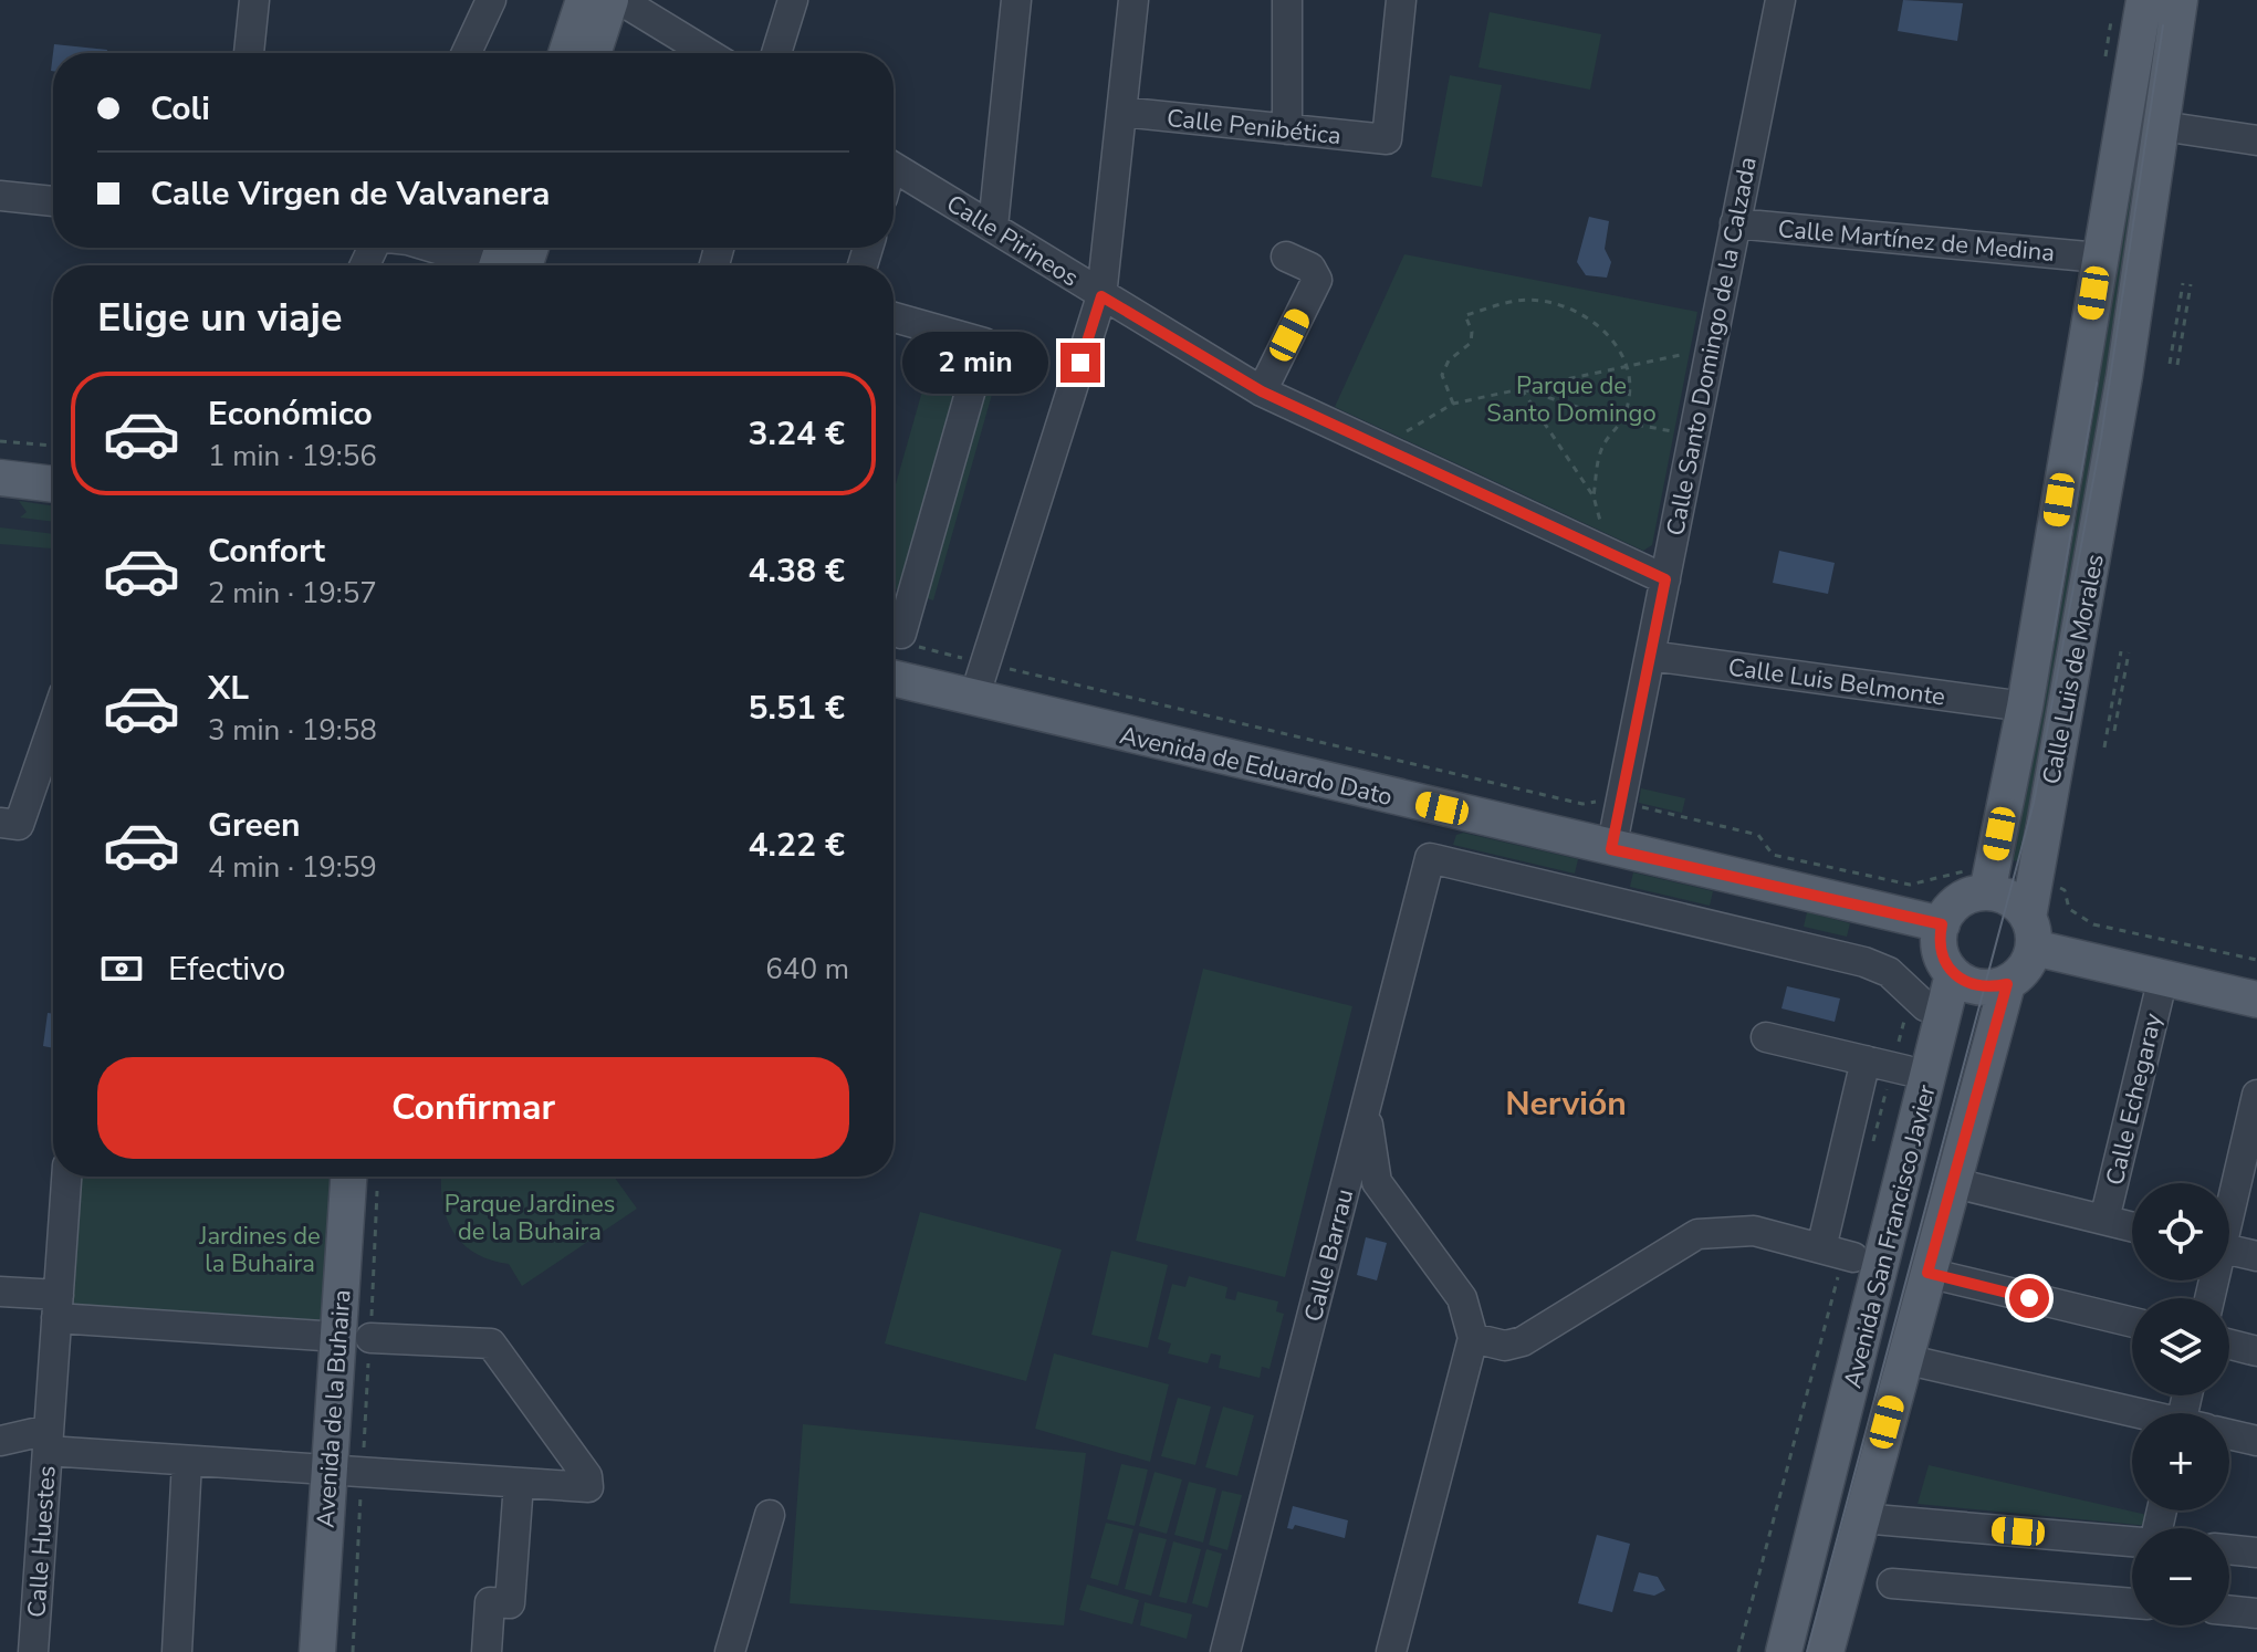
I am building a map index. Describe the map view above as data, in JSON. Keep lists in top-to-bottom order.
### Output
{
  "streets": {
    "main road": [
      "Calle Luis de Morales",
      "Avenida de Eduardo Dato",
      "Avenida San Francisco Javier",
      "Avenida de la Buhaira"
    ],
    "street": [
      "Calle Penibética",
      "Calle Pirineos",
      "Calle Martínez de Medina",
      "Calle Santo Domingo de la Calzada",
      "Calle Luis Belmonte",
      "Calle Echegaray",
      "Calle Barrau",
      "Calle Huestes"
    ]
  },
  "crossings": [
    ["Calle Pirineos", "Calle Santo Domingo de la Calzada"],
    ["Calle Martínez de Medina", "Calle Santo Domingo de la Calzada"],
    ["Calle Martínez de Medina", "Calle Luis de Morales"],
    ["Calle Santo Domingo de la Calzada", "Calle Luis Belmonte"],
    ["Calle Santo Domingo de la Calzada", "Avenida de Eduardo Dato"],
    ["Calle Luis de Morales", "Calle Luis Belmonte"],
    ["Calle Luis de Morales", "Avenida de Eduardo Dato"],
    ["Calle Luis de Morales", "Avenida San Francisco Javier"],
    ["Avenida de Eduardo Dato", "Avenida San Francisco Javier"]
  ],
  "districts": ["Nervión"],
  "parks": ["Parque de Santo Domingo", "Parque Jardines de la Buhaira", "Jardines de la Buhaira"],
  "page": {
    "banner": ["Coli", "Calle Virgen de Valvanera"],
    "heading": "Elige un viaje",
    "bubble": "2 min",
    "list": [
      {
        "name": "Económico",
        "note": "1 min · 19:56",
        "value": "3.24 €"
      },
      {
        "name": "Confort",
        "note": "2 min · 19:57",
        "value": "4.38 €"
      },
      {
        "name": "XL",
        "note": "3 min · 19:58",
        "value": "5.51 €"
      },
      {
        "name": "Green",
        "note": "4 min · 19:59",
        "value": "4.22 €"
      }
    ],
    "pay": ["Efectivo", "640 m"],
    "buttons": "Confirmar",
    "map_buttons": ["+", "−"]
  }
}
